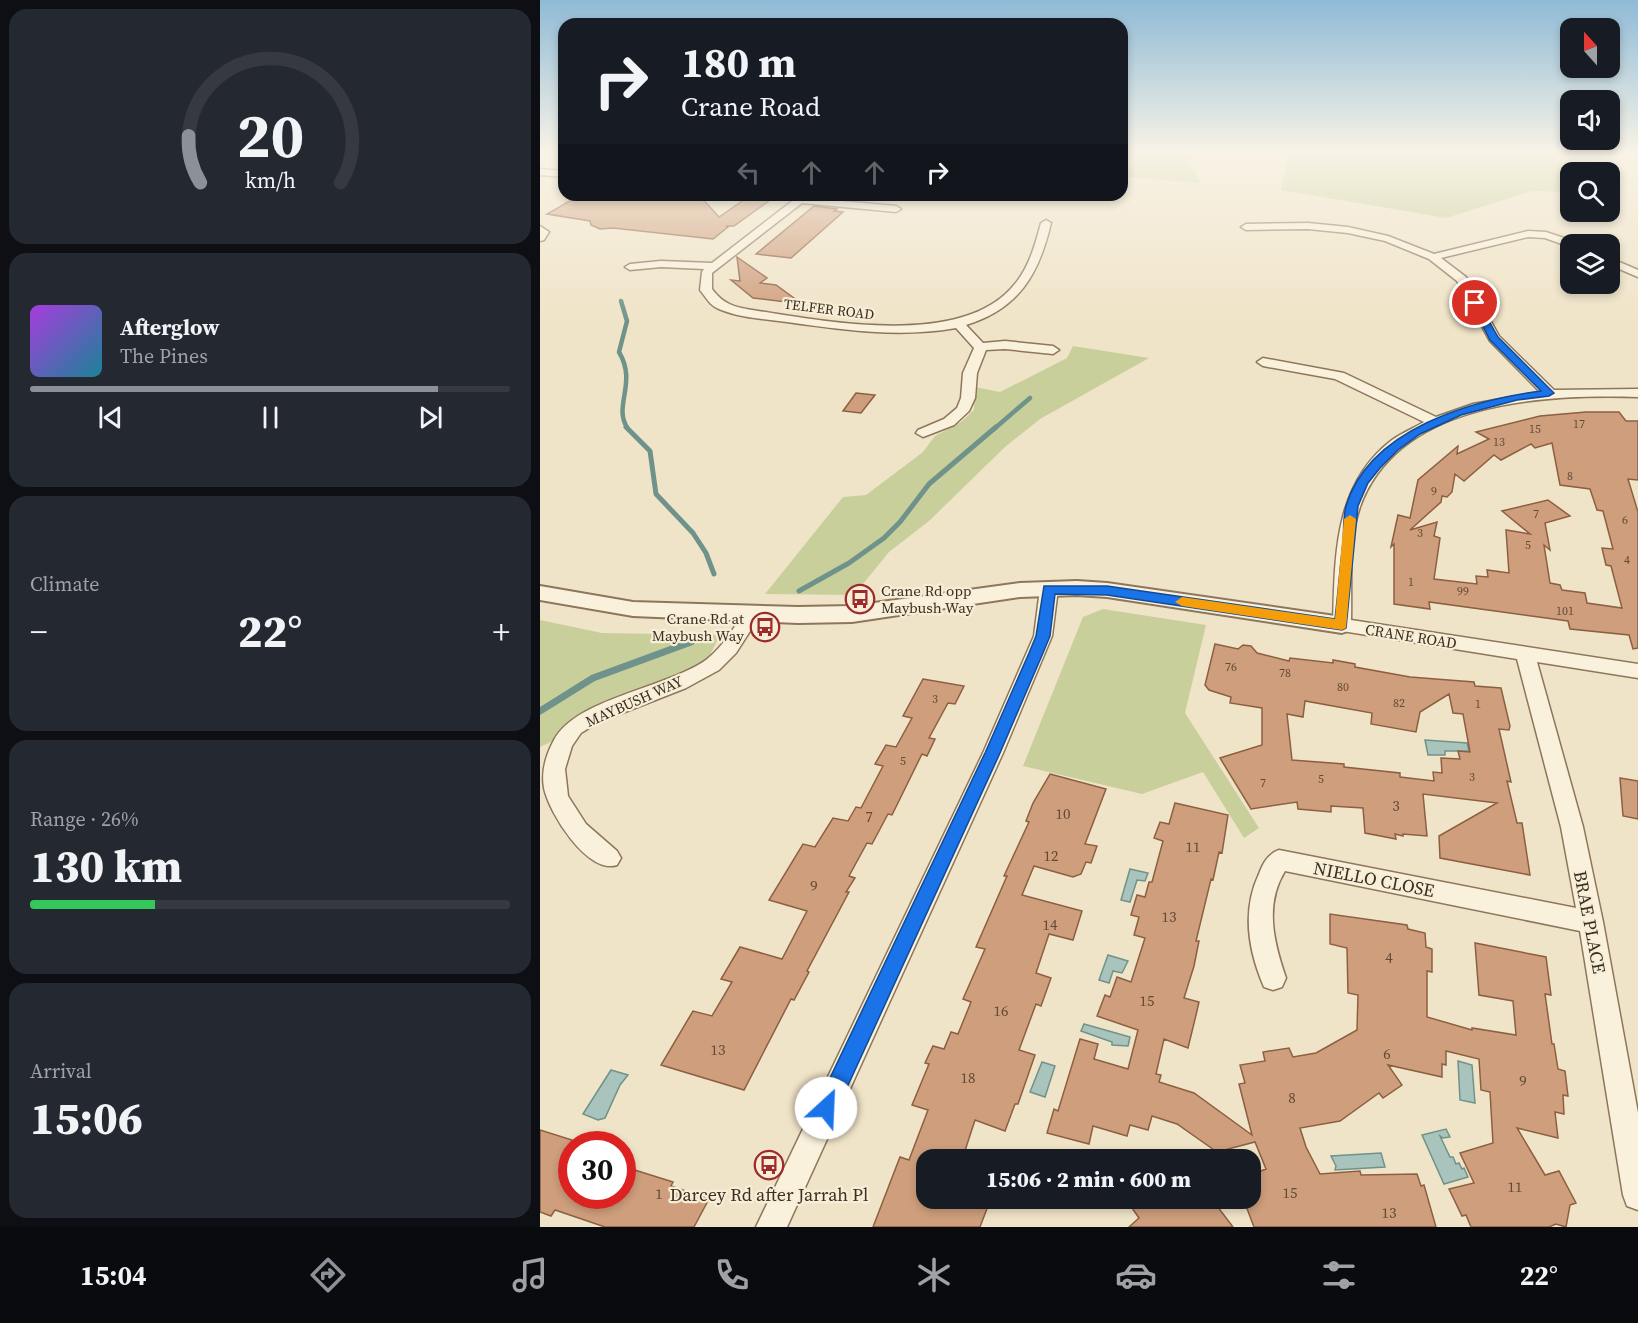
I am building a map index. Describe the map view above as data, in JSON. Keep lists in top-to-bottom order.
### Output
{
  "streets": {
    "street": [
      "TELFER ROAD",
      "CRANE ROAD",
      "MAYBUSH WAY",
      "NIELLO CLOSE",
      "BRAE PLACE"
    ]
  },
  "crossings": [
    ["CRANE ROAD", "MAYBUSH WAY"],
    ["CRANE ROAD", "BRAE PLACE"],
    ["NIELLO CLOSE", "BRAE PLACE"]
  ],
  "places": {
    "bus stop": ["Crane Rd opp Maybush Way", "Crane Rd at Maybush Way", "Darcey Rd after Jarrah Pl"]
  },
  "house_numbers": [
    "17",
    "15",
    "13",
    "8",
    "9",
    "7",
    "6",
    "3",
    "5",
    "4",
    "1",
    "99",
    "101",
    "76",
    "78",
    "80",
    "3",
    "82",
    "1",
    "5",
    "3",
    "5",
    "7",
    "3",
    "10",
    "7",
    "11",
    "12",
    "9",
    "13",
    "14",
    "4",
    "15",
    "16",
    "13",
    "6",
    "18",
    "9",
    "8",
    "11",
    "15",
    "1",
    "13"
  ],
  "north": "top",
  "page": {
    "turn": ["180 m", "Crane Road"],
    "song": ["Afterglow", "The Pines"],
    "tile": [
      "Climate",
      ["Range · 26%", "130 km"],
      ["Arrival", "15:06"]
    ],
    "heat": ["−", "22°", "+"],
    "limit": "30",
    "trip": "15:06 · 2 min · 600 m",
    "tabs": ["15:04", "22°"],
    "gauge": ["20", "km/h"]
  }
}
